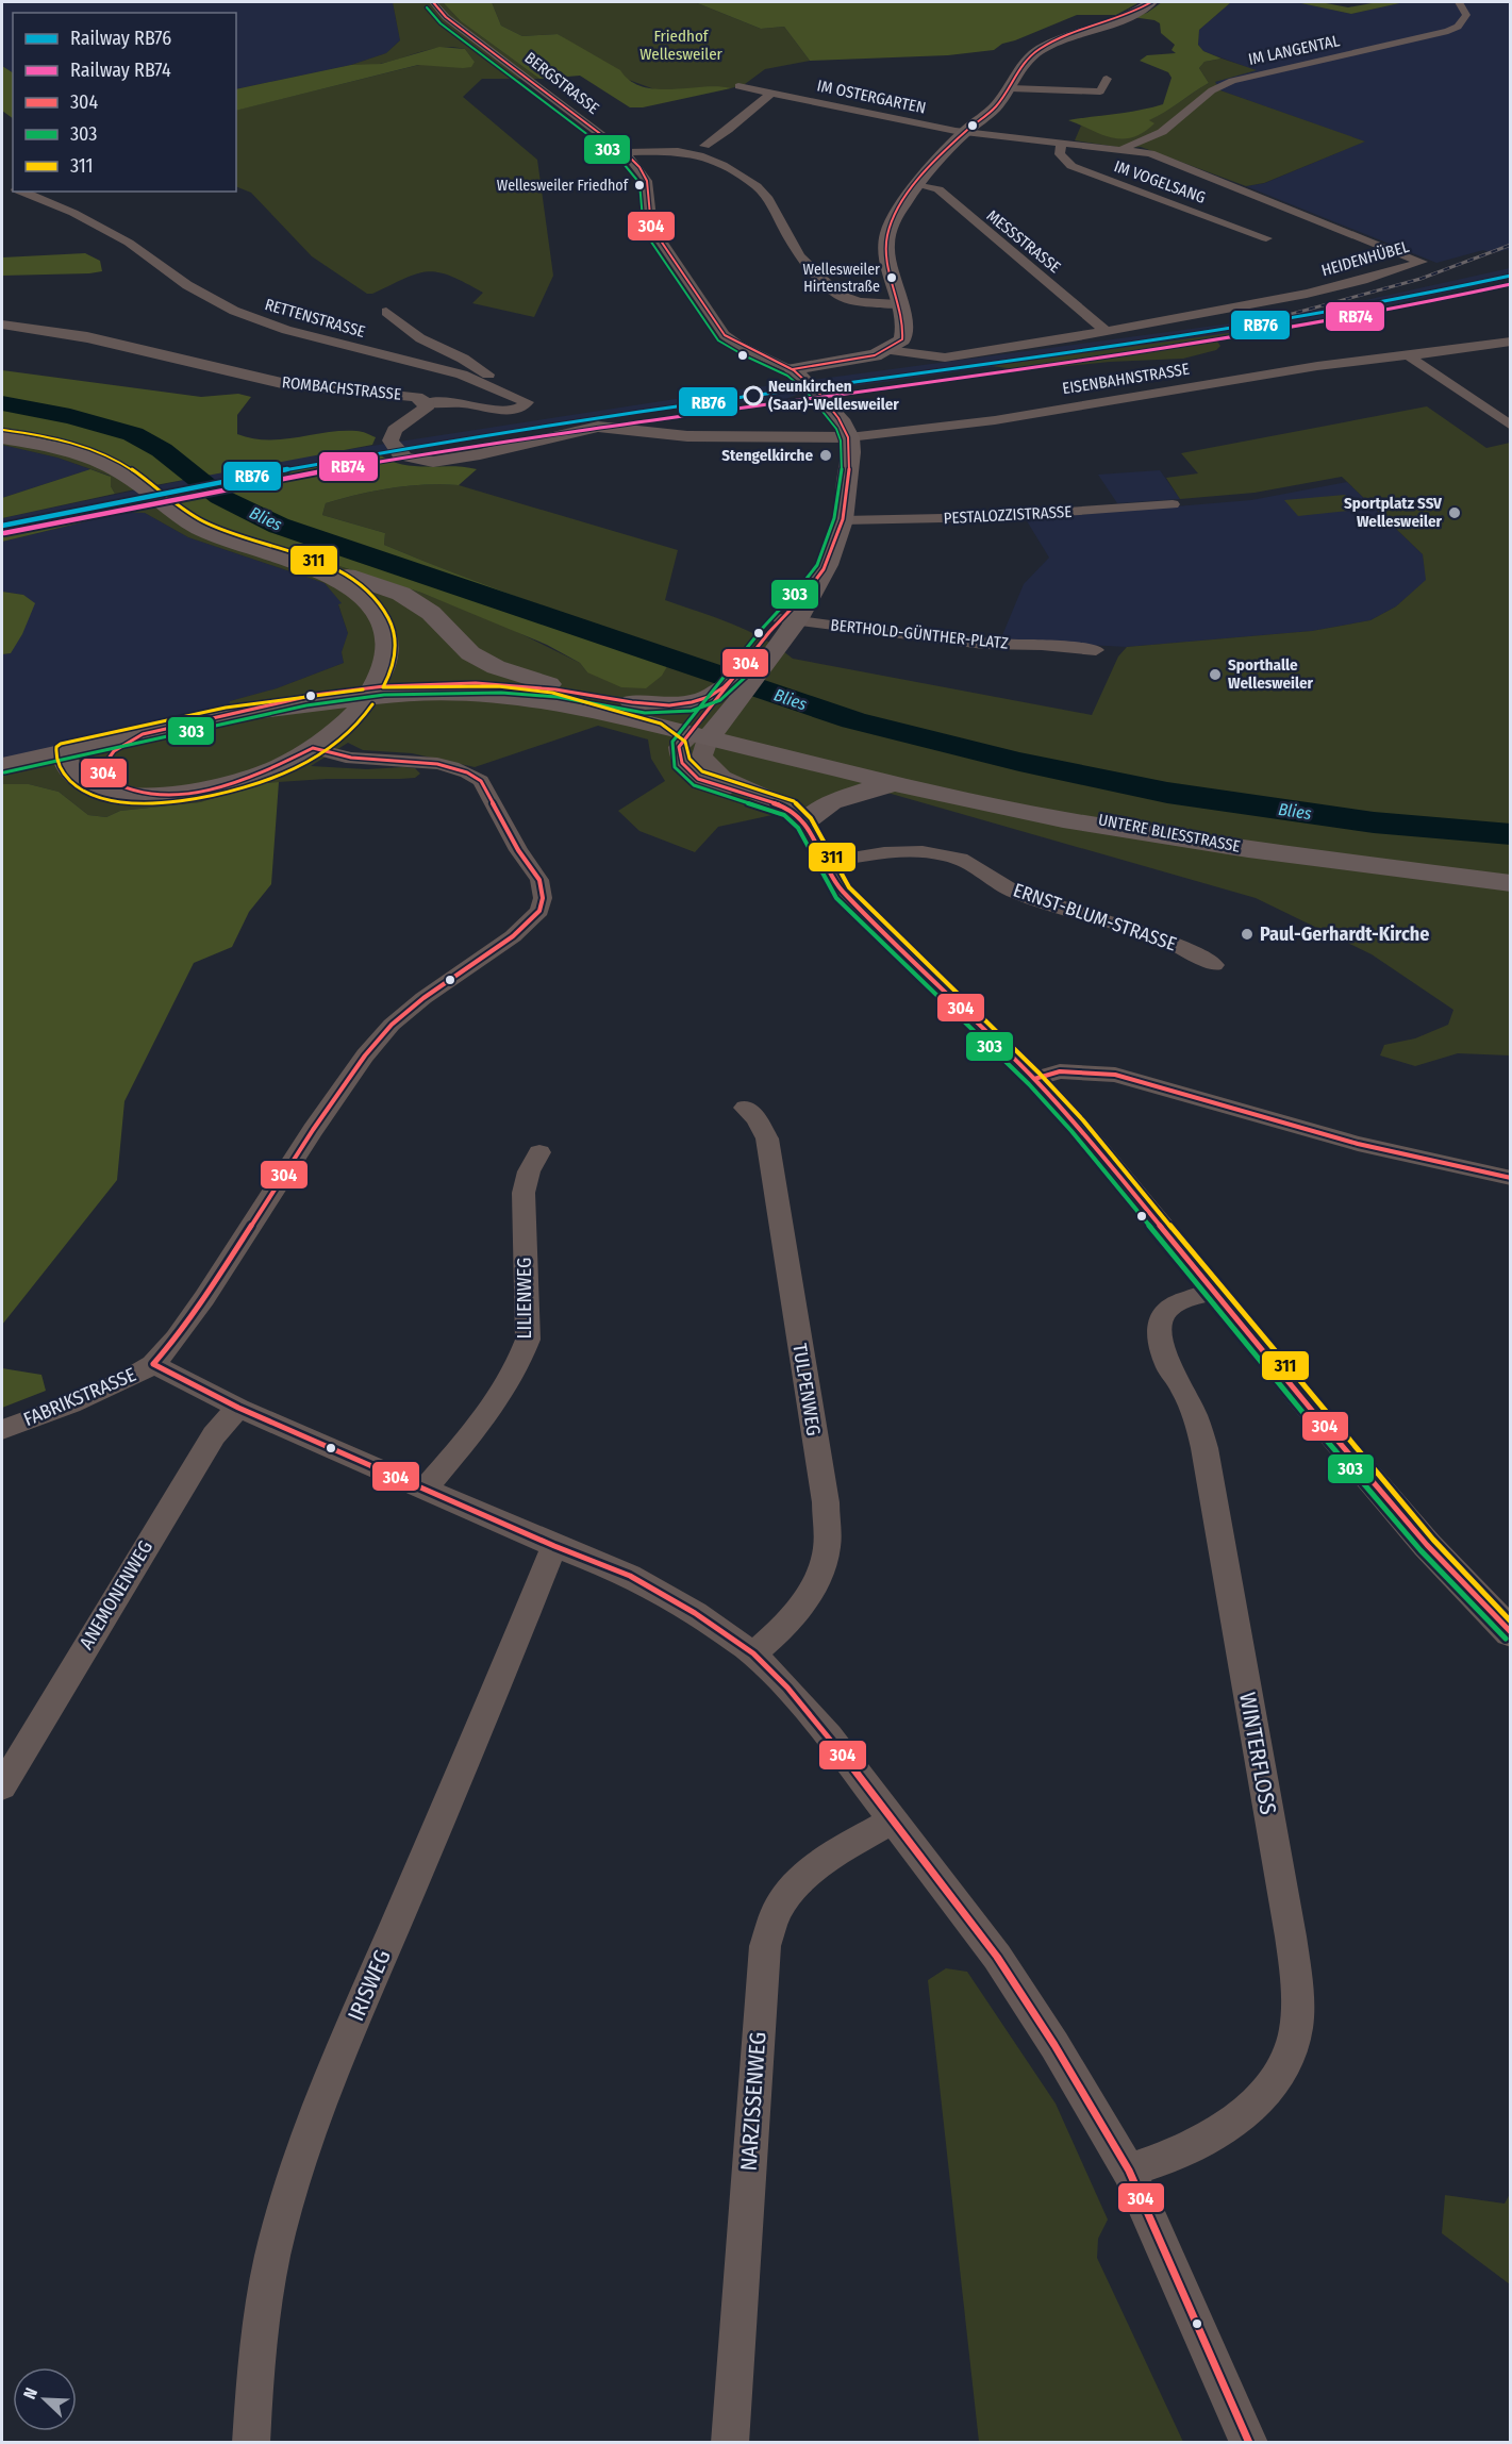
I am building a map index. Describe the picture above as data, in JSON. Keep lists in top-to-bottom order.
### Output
{
  "streets": {
    "main road": ["UNTERE BLIESSTRASSE"],
    "street": [
      "IM LANGENTAL",
      "BERGSTRASSE",
      "IM OSTERGARTEN",
      "IM VOGELSANG",
      "MESSSTRASSE",
      "HEIDENHÜBEL",
      "RETTENSTRASSE",
      "EISENBAHNSTRASSE",
      "ROMBACHSTRASSE",
      "PESTALOZZISTRASSE",
      "BERTHOLD-GÜNTHER-PLATZ",
      "ERNST-BLUM-STRASSE",
      "LILIENWEG",
      "TULPENWEG",
      "FABRIKSTRASSE",
      "ANEMONENWEG",
      "WINTERFLOSS",
      "IRISWEG",
      "NARZISSENWEG"
    ]
  },
  "crossings": [
    ["IM LANGENTAL", "HEIDENHÜBEL"],
    ["IM OSTERGARTEN", "HEIDENHÜBEL"],
    ["IM VOGELSANG", "HEIDENHÜBEL"],
    ["MESSSTRASSE", "HEIDENHÜBEL"],
    ["RETTENSTRASSE", "ROMBACHSTRASSE"],
    ["EISENBAHNSTRASSE", "ROMBACHSTRASSE"]
  ],
  "water": ["Blies"],
  "parks": ["Friedhof Wellesweiler"],
  "places": [
    "Wellesweiler Friedhof",
    "Wellesweiler Hirtenstraße",
    "Neunkirchen (Saar)-Wellesweiler",
    "Stengelkirche",
    "Sportplatz SSV Wellesweiler",
    "Sporthalle Wellesweiler",
    "Paul-Gerhardt-Kirche"
  ],
  "lines": [
    "transit line 304",
    "transit line 303",
    "rail line RB76",
    "rail line RB74",
    "transit line 311"
  ],
  "legend": [
    "Railway RB76",
    "Railway RB74",
    "304",
    "303",
    "311"
  ],
  "north": "top left"
}
